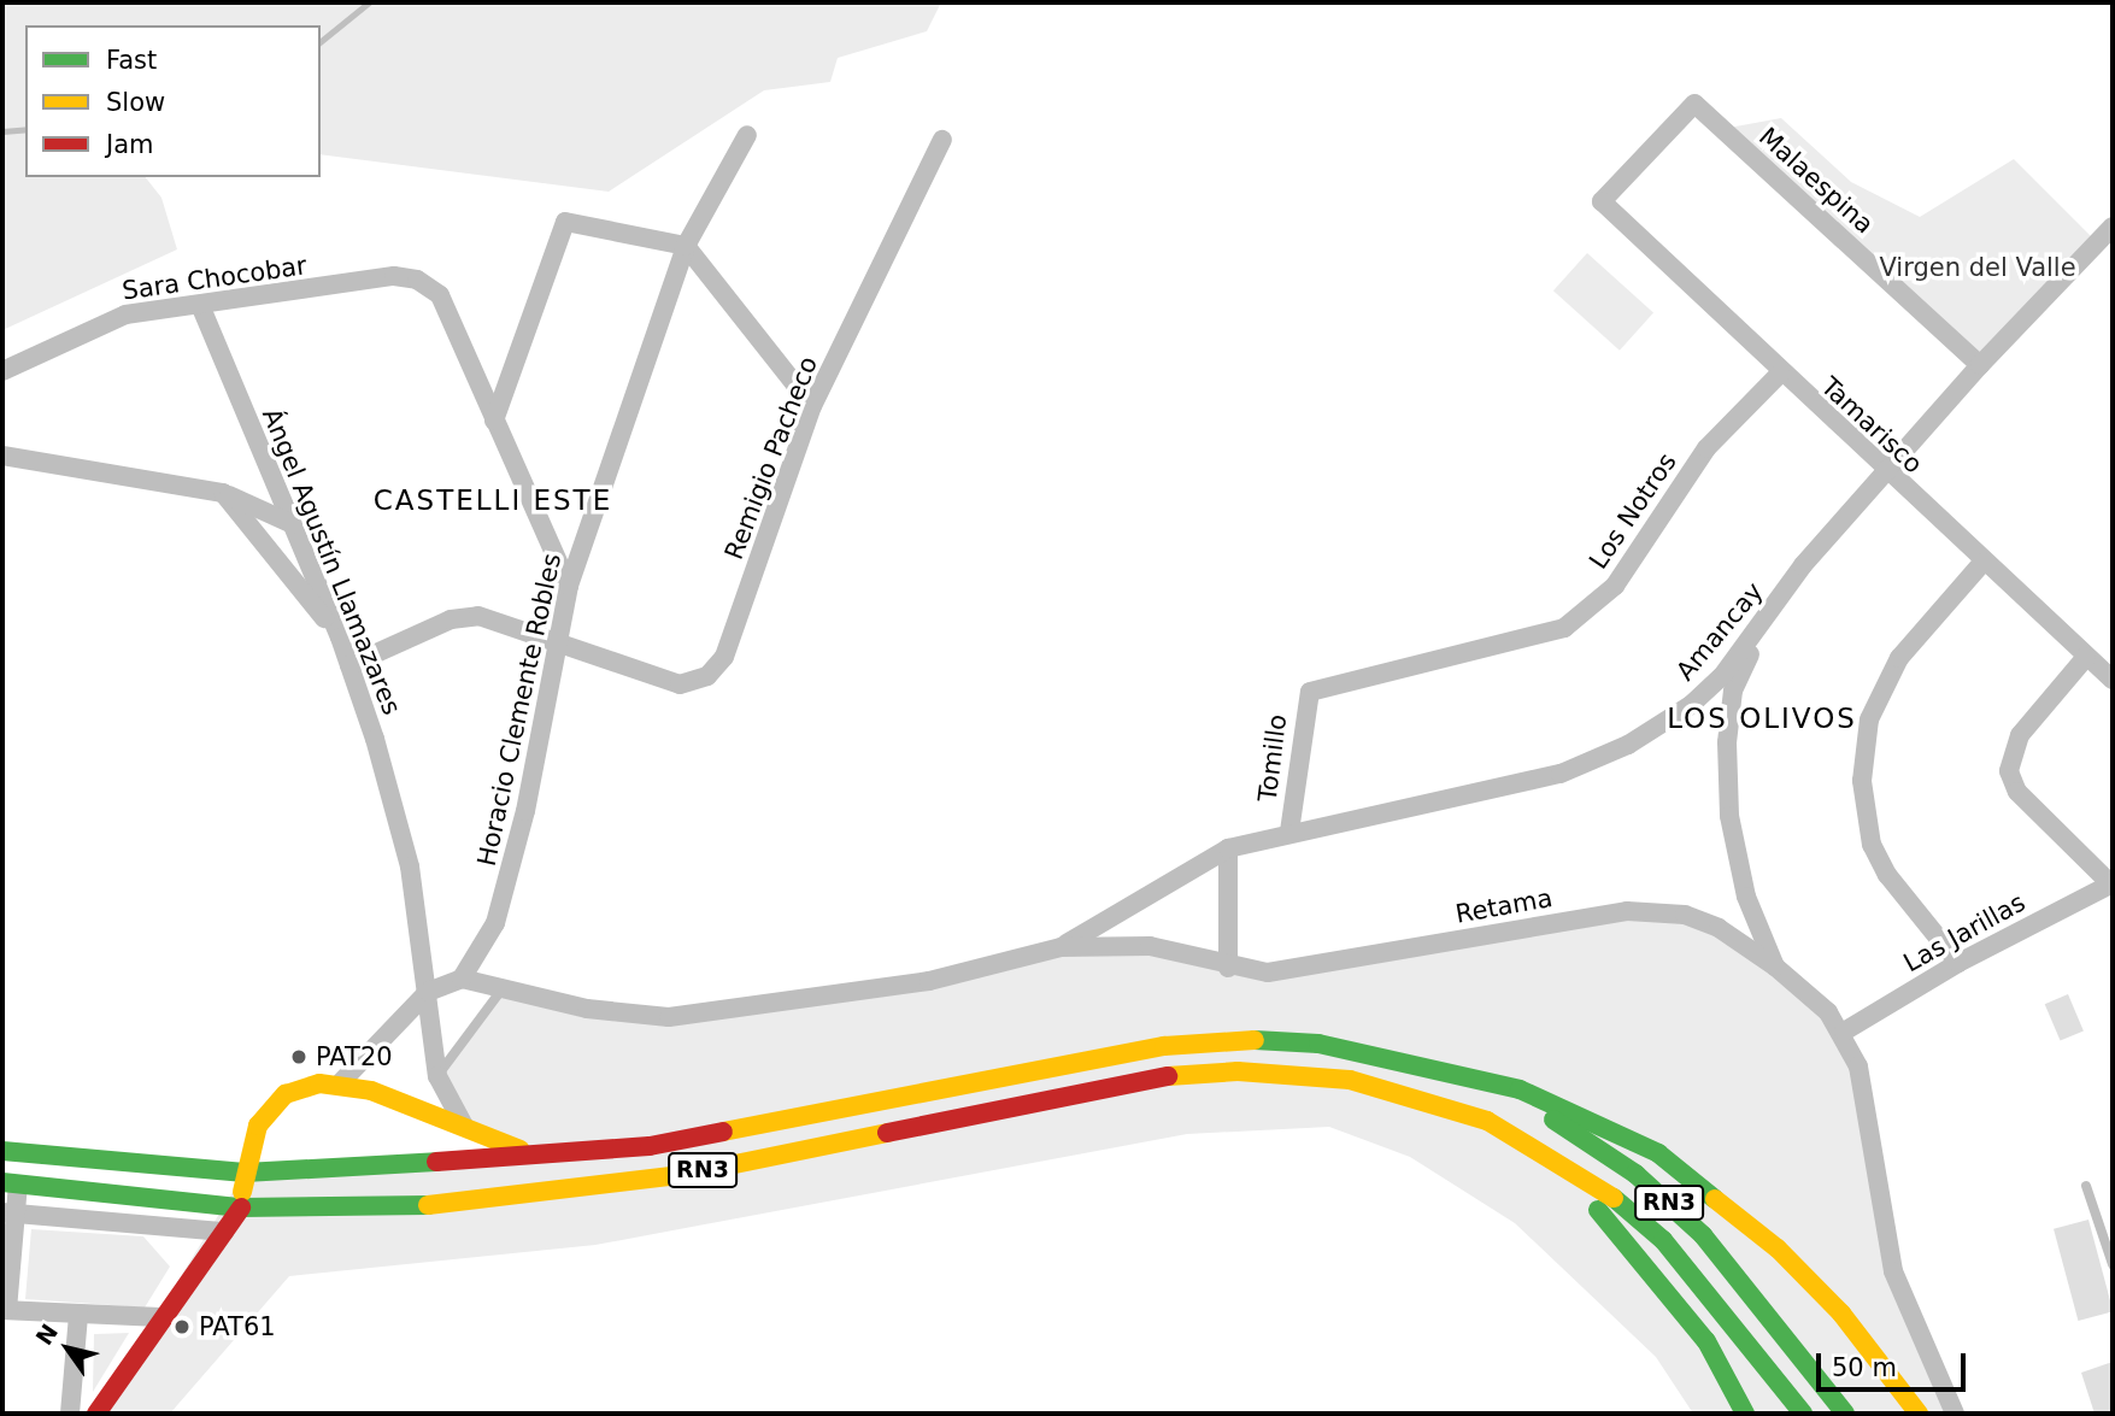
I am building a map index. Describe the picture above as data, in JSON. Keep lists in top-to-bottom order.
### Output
{
  "streets": {
    "main road": ["RN3"],
    "street": [
      "Malaespina",
      "Sara Chocobar",
      "Tamarisco",
      "Remigio Pacheco",
      "Los Notros",
      "Ángel Agustín Llamazares",
      "Amancay",
      "Horacio Clemente Robles",
      "Tomillo",
      "Retama",
      "Las Jarillas"
    ]
  },
  "crossings": [
    ["Malaespina", "Tamarisco"],
    ["Malaespina", "Amancay"],
    ["Sara Chocobar", "Ángel Agustín Llamazares"],
    ["Tamarisco", "Los Notros"],
    ["Tamarisco", "Amancay"],
    ["Remigio Pacheco", "Horacio Clemente Robles"],
    ["Los Notros", "Tomillo"],
    ["Amancay", "Tomillo"],
    ["Amancay", "Retama"]
  ],
  "districts": ["CASTELLI ESTE", "LOS OLIVOS"],
  "parks": ["Virgen del Valle"],
  "places": ["PAT20", "PAT61"],
  "legend": ["Fast", "Slow", "Jam"],
  "scale_bar": "50 m",
  "north": "top left"
}
